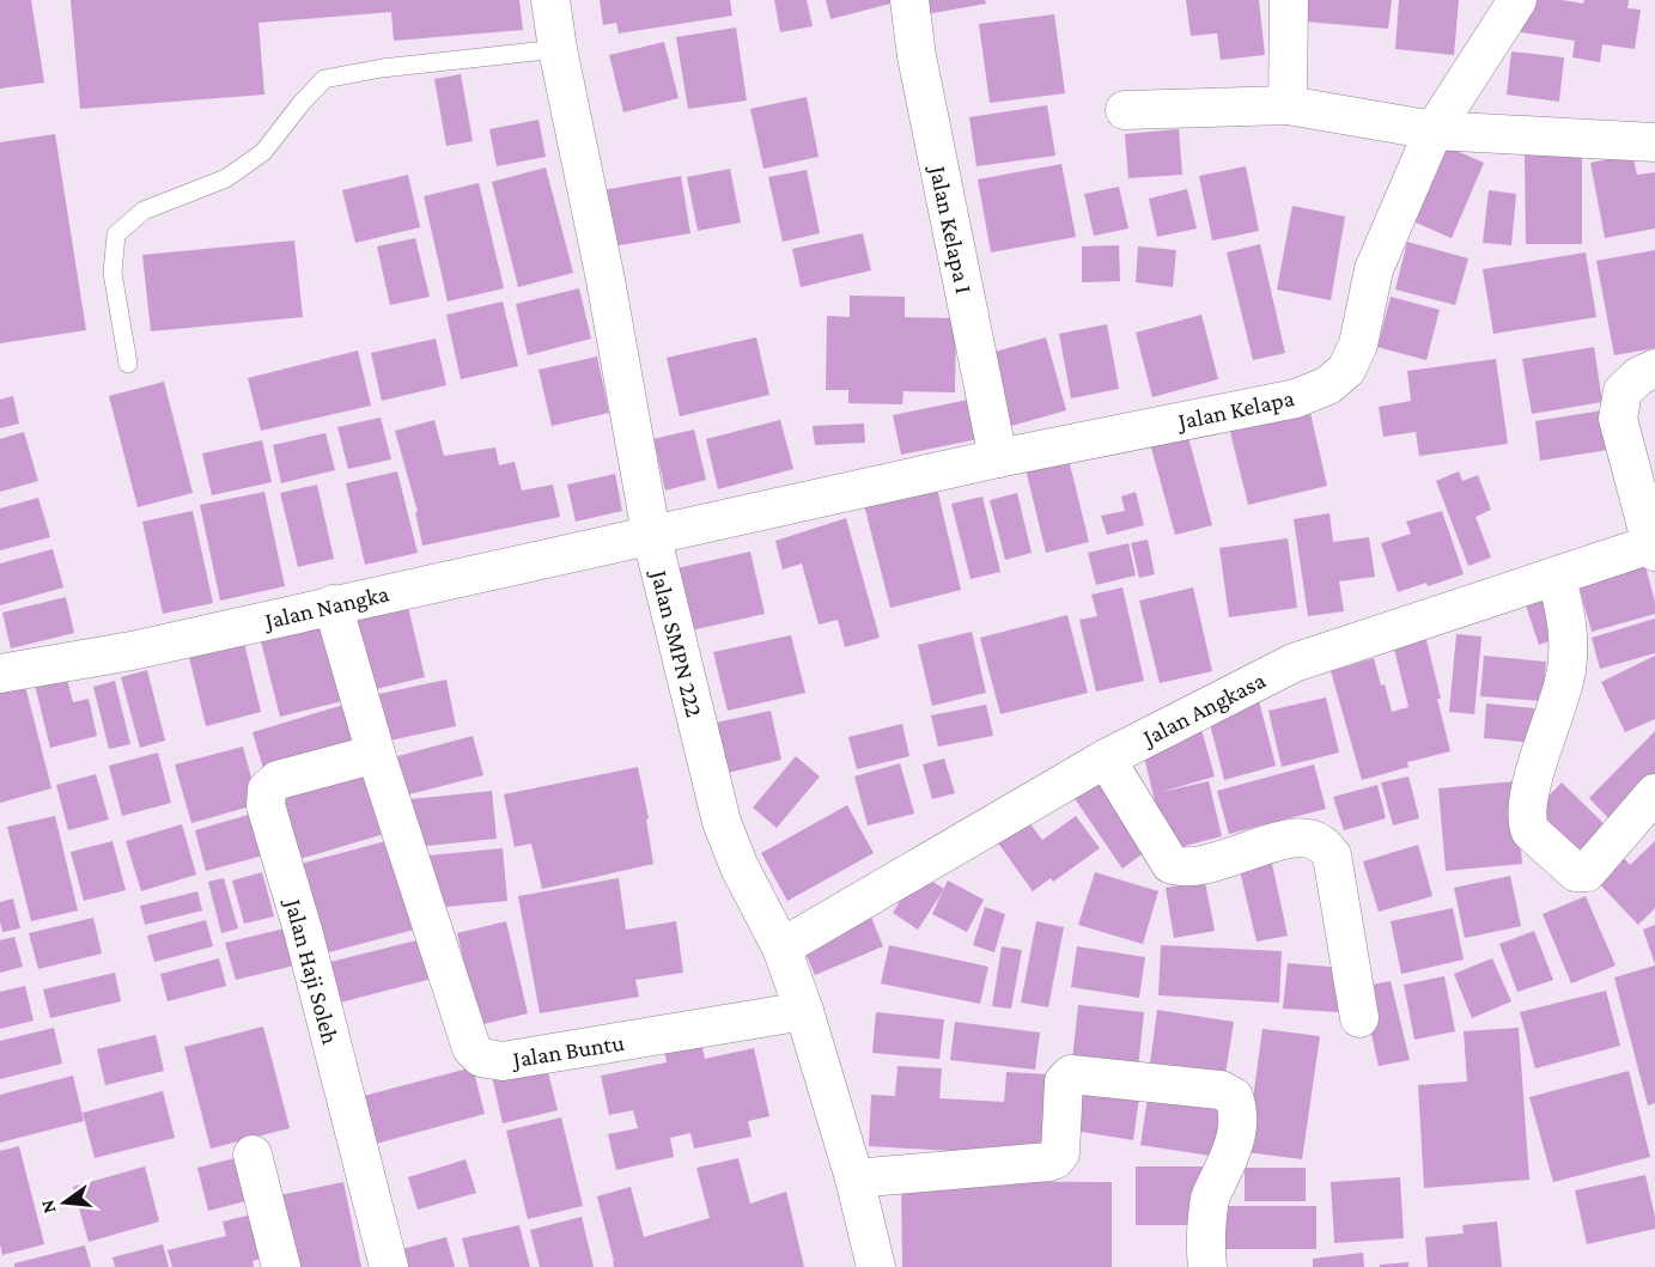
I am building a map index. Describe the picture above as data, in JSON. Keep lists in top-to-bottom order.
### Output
{
  "streets": {
    "street": [
      "Jalan Kelapa I",
      "Jalan Kelapa",
      "Jalan Nangka",
      "Jalan SMPN 222",
      "Jalan Angkasa",
      "Jalan Haji Soleh",
      "Jalan Buntu"
    ]
  },
  "crossings": [
    ["Jalan Kelapa I", "Jalan Kelapa"],
    ["Jalan Kelapa", "Jalan Nangka"],
    ["Jalan Kelapa", "Jalan SMPN 222"],
    ["Jalan Nangka", "Jalan SMPN 222"],
    ["Jalan Nangka", "Jalan Buntu"],
    ["Jalan SMPN 222", "Jalan Angkasa"],
    ["Jalan SMPN 222", "Jalan Buntu"],
    ["Jalan Haji Soleh", "Jalan Buntu"]
  ],
  "north": "left"
}
